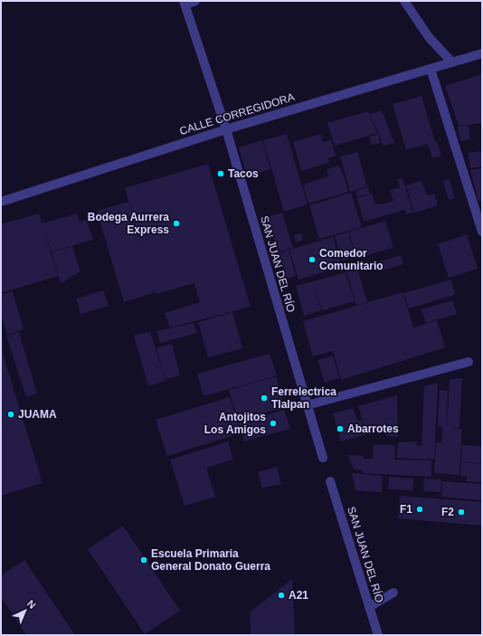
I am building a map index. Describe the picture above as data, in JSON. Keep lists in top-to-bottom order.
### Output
{
  "streets": {
    "street": ["CALLE CORREGIDORA", "SAN JUAN DEL RÍO"]
  },
  "crossings": [
    ["CALLE CORREGIDORA", "SAN JUAN DEL RÍO"]
  ],
  "places": [
    "Tacos",
    "Bodega Aurrera Express",
    "Comedor Comunitario",
    "Ferrelectrica Tlalpan",
    "JUAMA",
    "Antojitos Los Amigos",
    "Abarrotes",
    "F1",
    "F2",
    "Escuela Primaria General Donato Guerra",
    "A21"
  ],
  "north": "top right"
}
